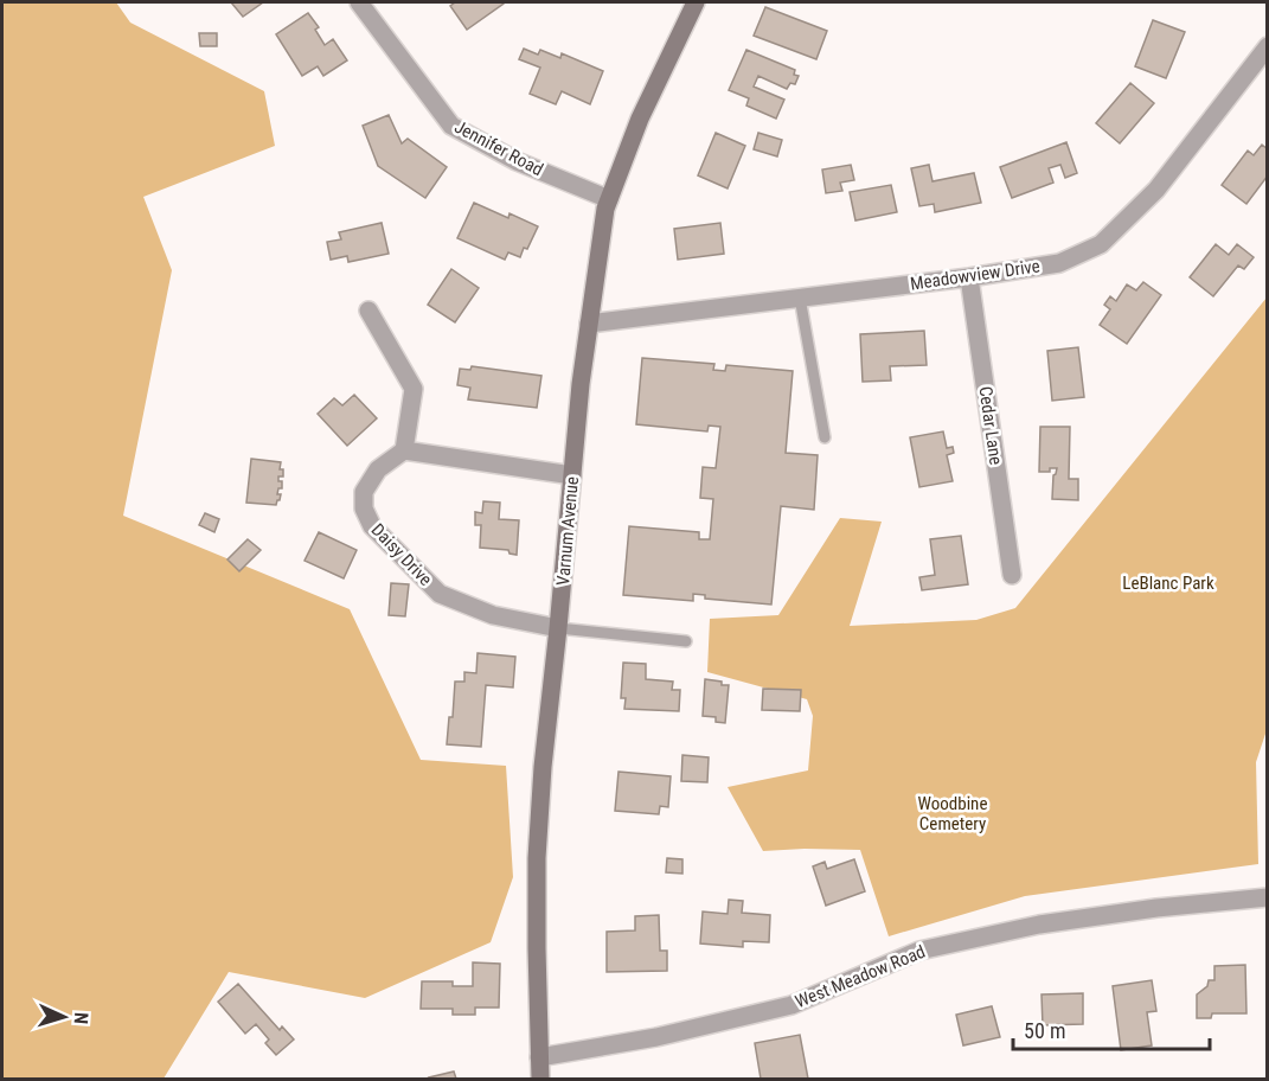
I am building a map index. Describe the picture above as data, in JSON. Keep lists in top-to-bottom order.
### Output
{
  "streets": {
    "main road": ["Varnum Avenue"],
    "street": [
      "Jennifer Road",
      "Meadowview Drive",
      "Cedar Lane",
      "Daisy Drive",
      "West Meadow Road"
    ]
  },
  "crossings": [
    ["Jennifer Road", "Varnum Avenue"],
    ["Meadowview Drive", "Cedar Lane"],
    ["Meadowview Drive", "Varnum Avenue"],
    ["Varnum Avenue", "Daisy Drive"],
    ["Varnum Avenue", "West Meadow Road"]
  ],
  "parks": ["LeBlanc Park", "Woodbine Cemetery"],
  "scale_bar": "50 m",
  "north": "right"
}
